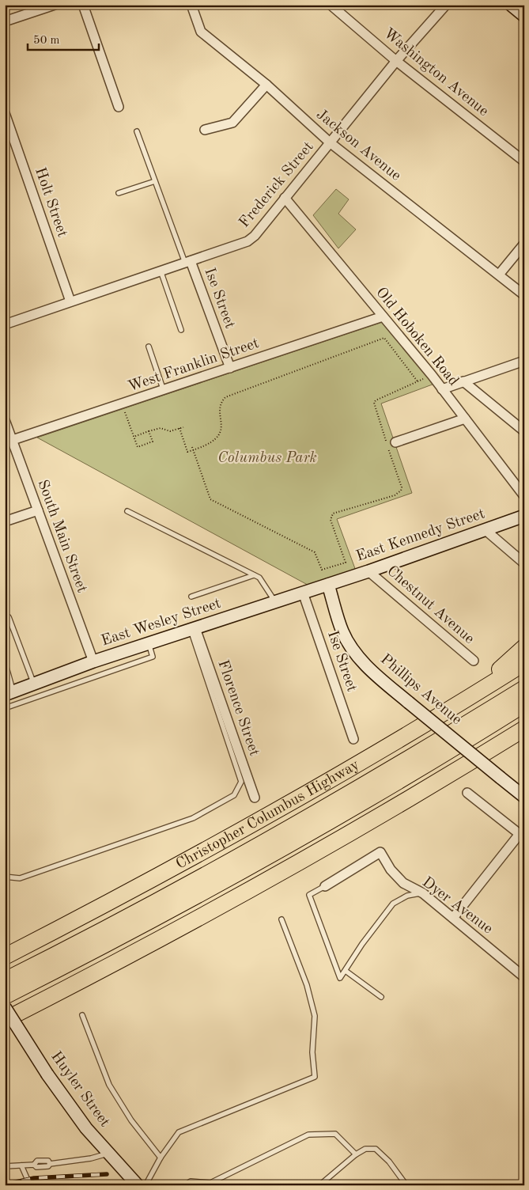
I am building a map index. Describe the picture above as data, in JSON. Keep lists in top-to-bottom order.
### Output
{
  "streets": {
    "highway": ["Christopher Columbus Highway"],
    "street": [
      "Washington Avenue",
      "Jackson Avenue",
      "Frederick Street",
      "Holt Street",
      "Ise Street",
      "Old Hoboken Road",
      "West Franklin Street",
      "East Kennedy Street",
      "South Main Street",
      "Chestnut Avenue",
      "East Wesley Street",
      "Phillips Avenue",
      "Florence Street",
      "Dyer Avenue",
      "Huyler Street"
    ]
  },
  "crossings": [
    ["Washington Avenue", "Frederick Street"],
    ["Jackson Avenue", "Frederick Street"],
    ["Frederick Street", "Holt Street"],
    ["Frederick Street", "Ise Street"],
    ["Frederick Street", "Old Hoboken Road"],
    ["Ise Street", "West Franklin Street"],
    ["Ise Street", "East Wesley Street"],
    ["Old Hoboken Road", "West Franklin Street"],
    ["West Franklin Street", "South Main Street"],
    ["East Kennedy Street", "Chestnut Avenue"],
    ["East Kennedy Street", "East Wesley Street"],
    ["East Kennedy Street", "Phillips Avenue"],
    ["South Main Street", "East Wesley Street"],
    ["East Wesley Street", "Phillips Avenue"],
    ["East Wesley Street", "Florence Street"]
  ],
  "parks": ["Columbus Park"],
  "scale_bar": "50 m"
}
